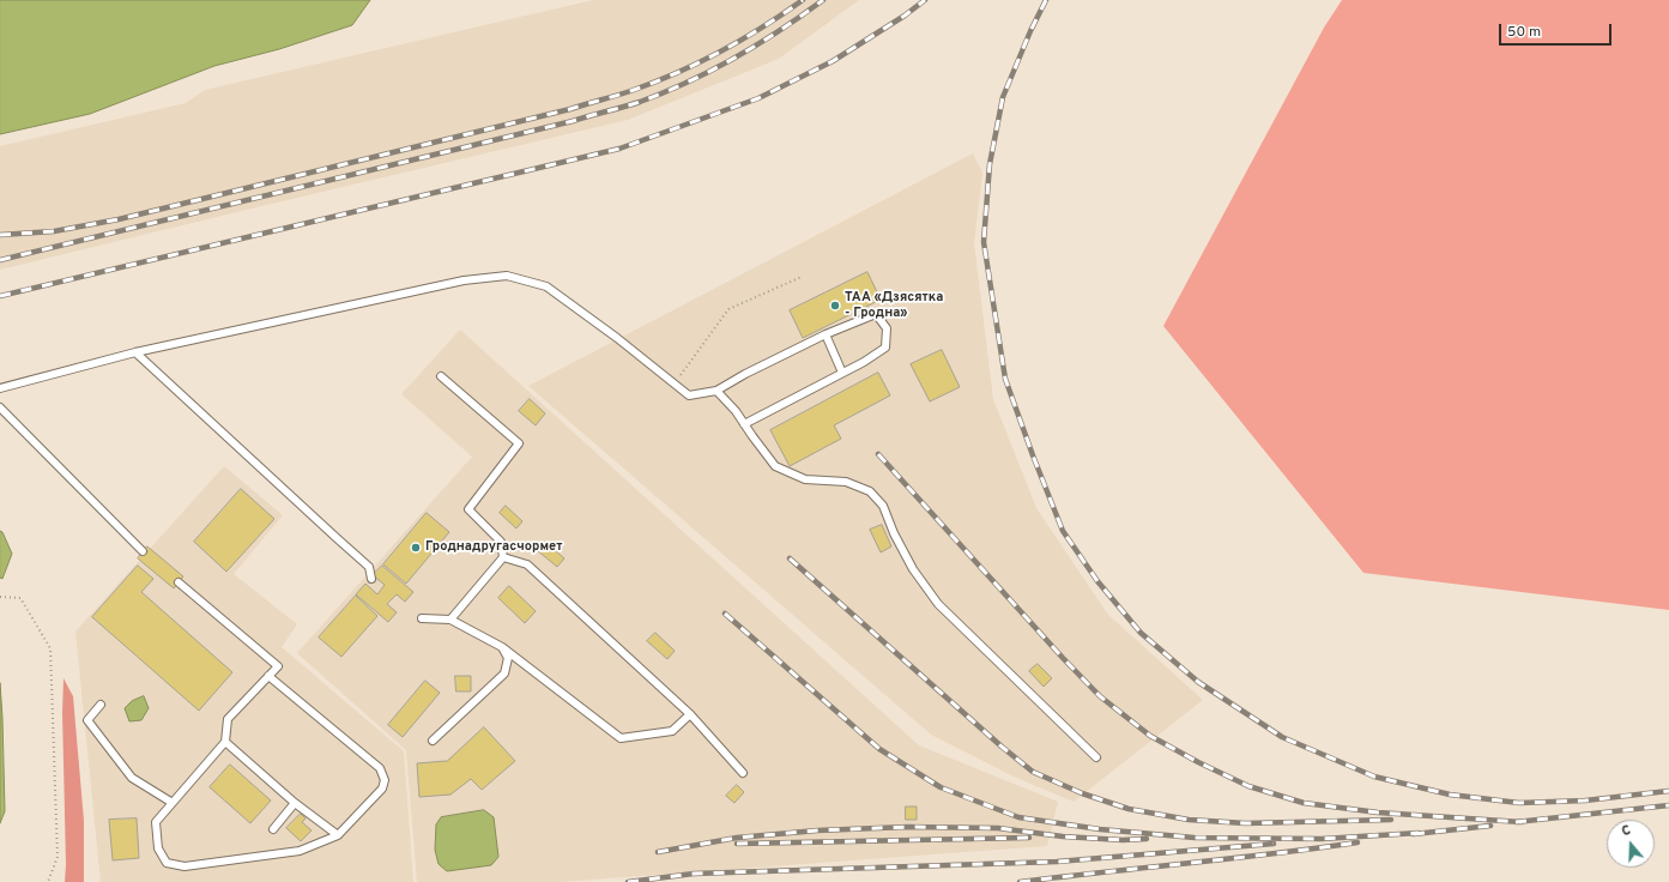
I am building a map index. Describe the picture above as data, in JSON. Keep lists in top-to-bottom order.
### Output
{
  "places": ["ТАА «Дзясятка - Гродна»", "Гроднадругасчормет"],
  "scale_bar": "50 m",
  "north": "top"
}
